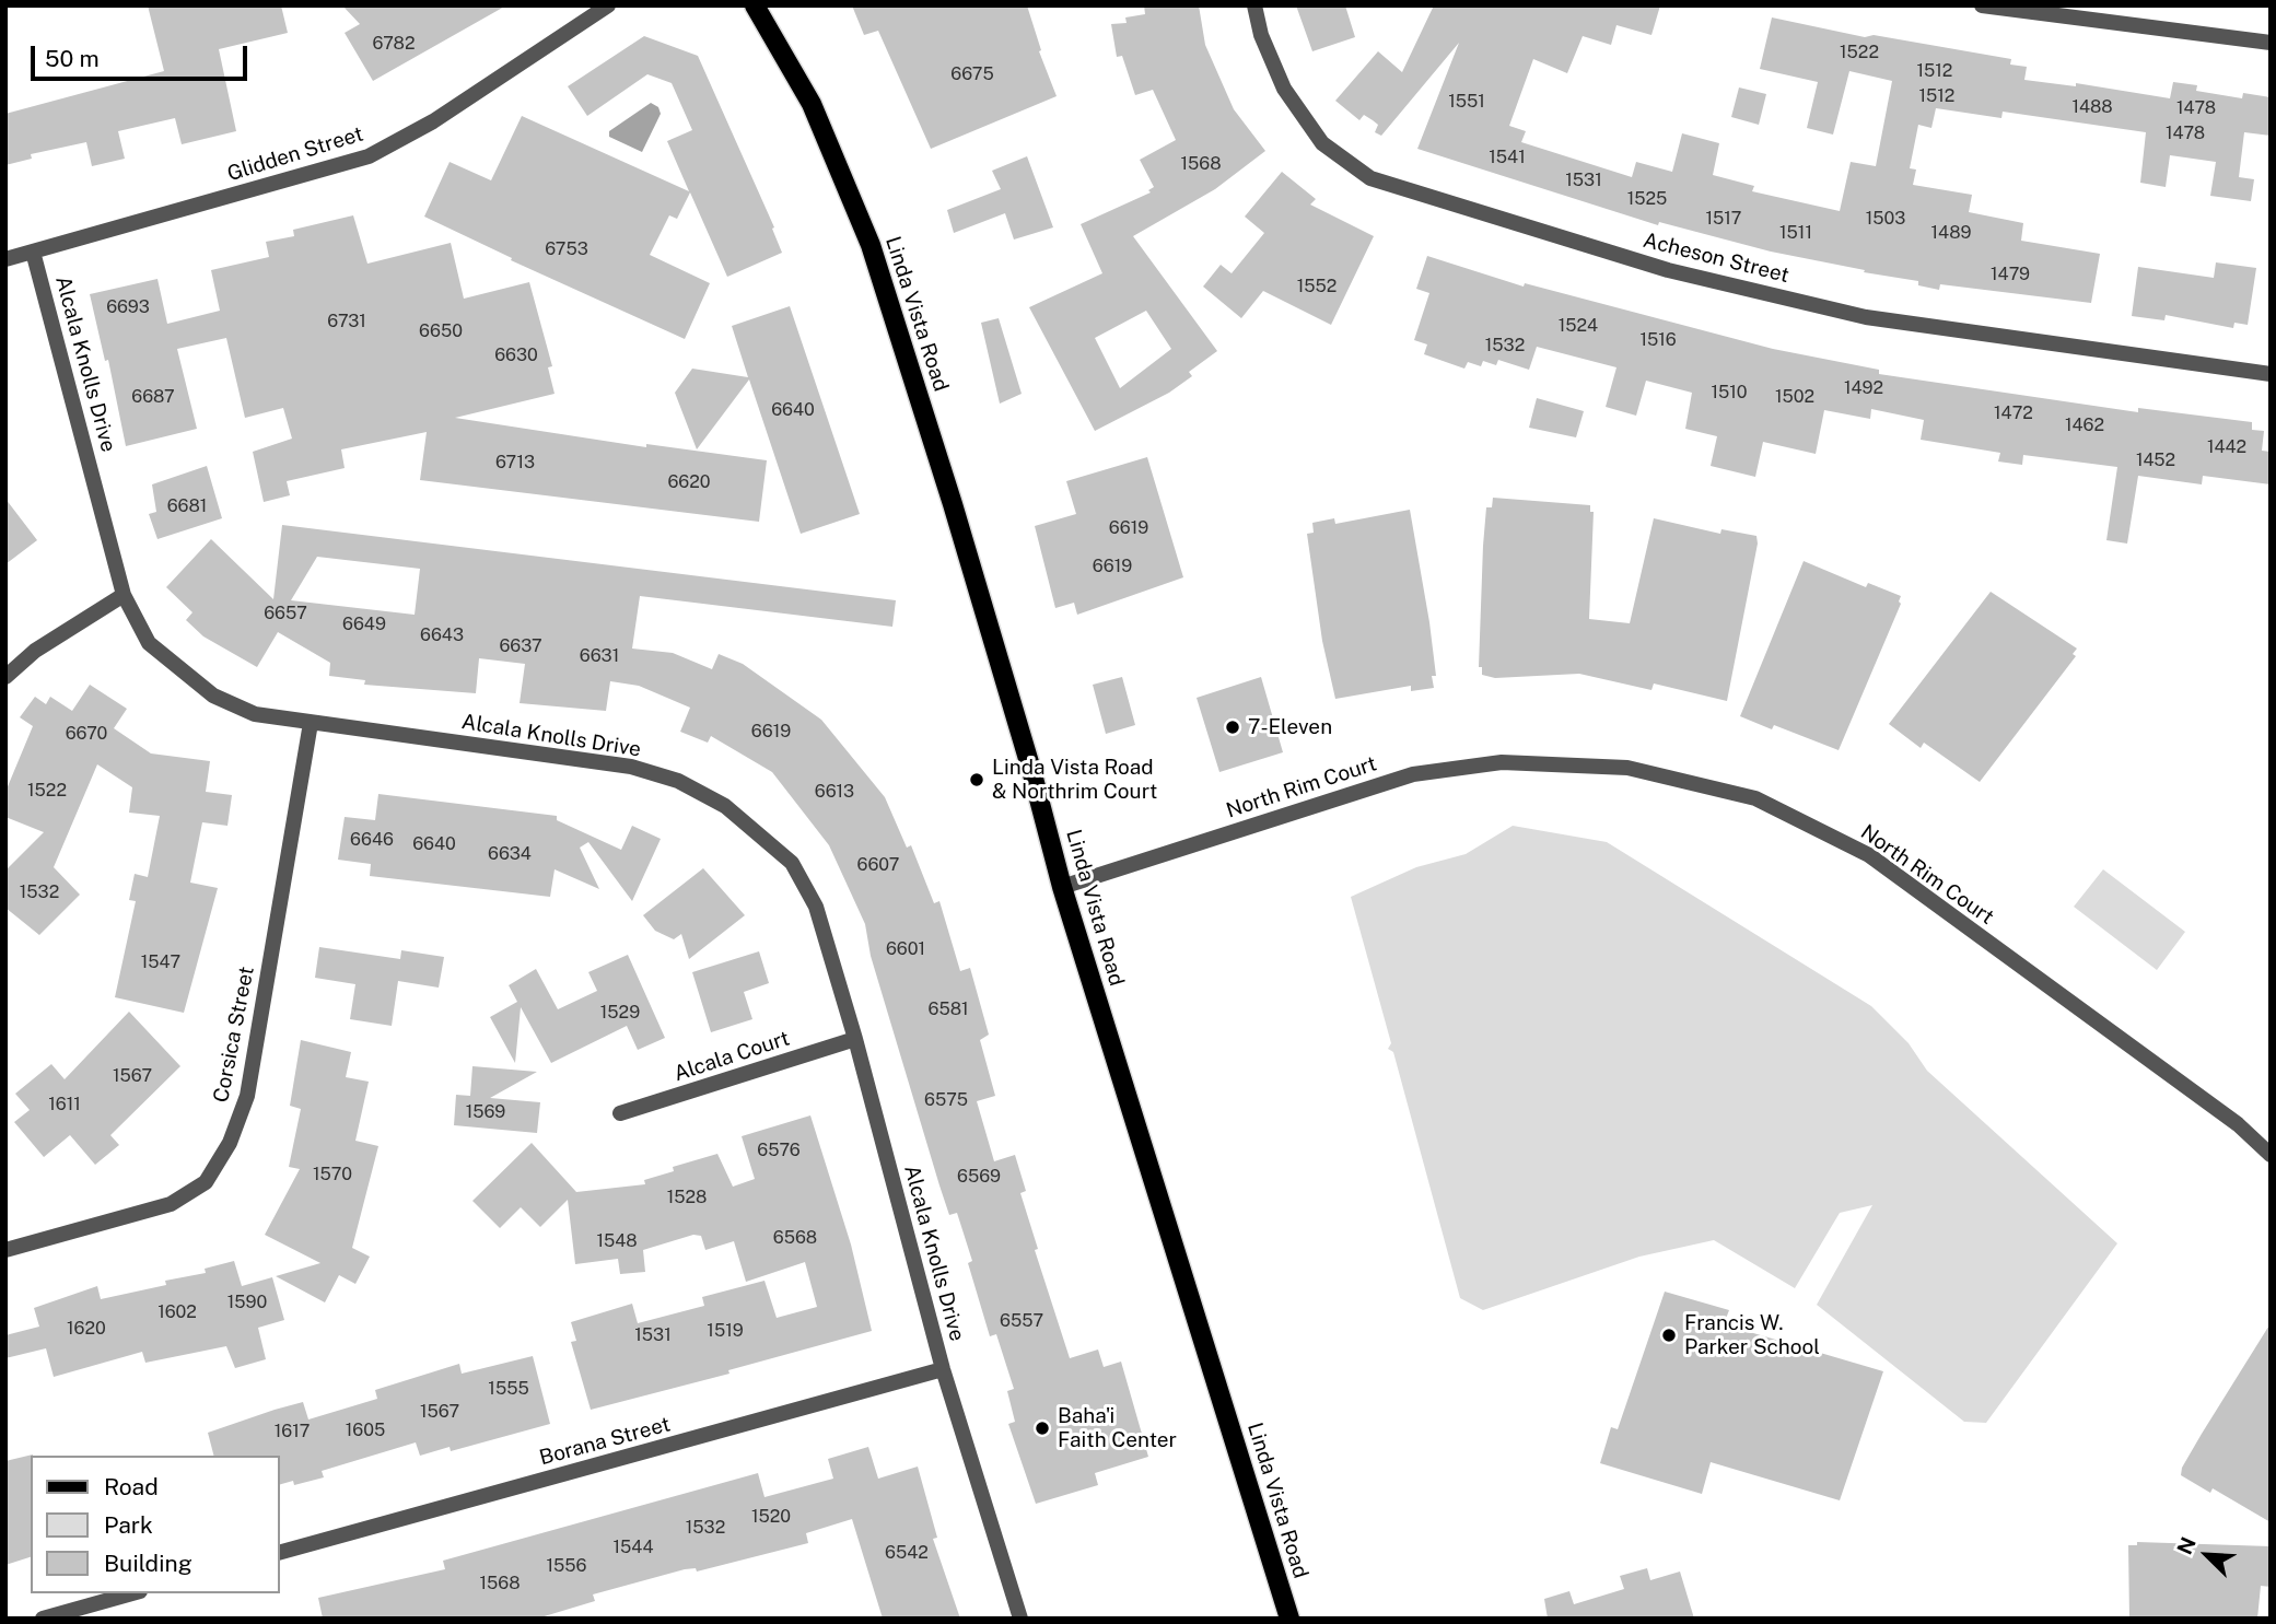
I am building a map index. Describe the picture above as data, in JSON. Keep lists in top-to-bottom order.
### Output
{
  "streets": {
    "main road": ["Linda Vista Road"],
    "street": [
      "Glidden Street",
      "Acheson Street",
      "Alcala Knolls Drive",
      "North Rim Court",
      "Corsica Street",
      "Alcala Court",
      "Borana Street"
    ]
  },
  "crossings": [
    ["Glidden Street", "Alcala Knolls Drive"],
    ["Linda Vista Road", "North Rim Court"],
    ["Alcala Knolls Drive", "Corsica Street"],
    ["Alcala Knolls Drive", "Alcala Court"],
    ["Alcala Knolls Drive", "Borana Street"]
  ],
  "places": [
    "7-Eleven",
    "Linda Vista Road & Northrim Court",
    "Francis W. Parker School",
    "Baha'i Faith Center"
  ],
  "house_numbers": [
    "6782",
    "1522",
    "1512",
    "6675",
    "1512",
    "1551",
    "1488",
    "1478",
    "1478",
    "1541",
    "1568",
    "1531",
    "1525",
    "1517",
    "1503",
    "1511",
    "1489",
    "6753",
    "1479",
    "1552",
    "6693",
    "6731",
    "1524",
    "6650",
    "1516",
    "1532",
    "6630",
    "1492",
    "1510",
    "6687",
    "1502",
    "6640",
    "1472",
    "1462",
    "1442",
    "1452",
    "6713",
    "6620",
    "6681",
    "6619",
    "6619",
    "6657",
    "6649",
    "6643",
    "6637",
    "6631",
    "6619",
    "6670",
    "1522",
    "6613",
    "6646",
    "6640",
    "6634",
    "6607",
    "1532",
    "6601",
    "1547",
    "6581",
    "1529",
    "1567",
    "6575",
    "1611",
    "1569",
    "6576",
    "1570",
    "6569",
    "1528",
    "6568",
    "1548",
    "1590",
    "1602",
    "6557",
    "1620",
    "1519",
    "1531",
    "1555",
    "1567",
    "1605",
    "1617",
    "1520",
    "1532",
    "1544",
    "6542",
    "1556",
    "1568"
  ],
  "legend": ["Road", "Park", "Building"],
  "scale_bar": "50 m",
  "north": "top left"
}
